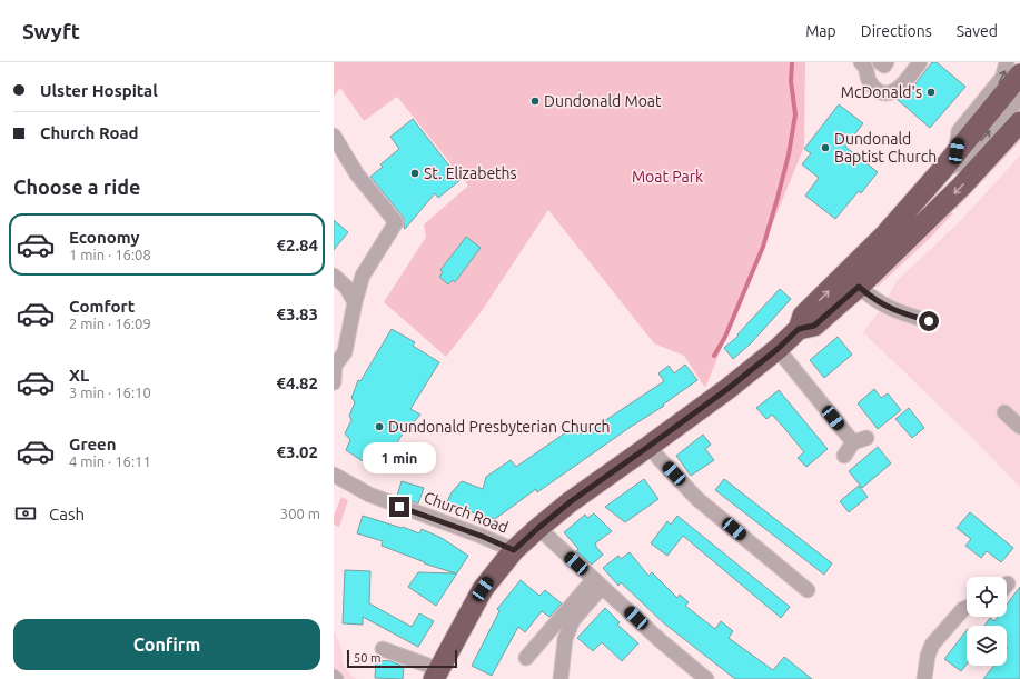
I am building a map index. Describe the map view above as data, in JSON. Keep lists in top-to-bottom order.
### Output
{
  "streets": {
    "street": ["Church Road"]
  },
  "parks": ["Moat Park"],
  "places": [
    "McDonald's",
    "Dundonald Moat",
    "Dundonald Baptist Church",
    "St. Elizabeths",
    "Dundonald Presbyterian Church"
  ],
  "scale_bar": "50 m",
  "page": {
    "header": "Swyft",
    "nav": ["Map", "Directions", "Saved"],
    "banner": ["Ulster Hospital", "Church Road"],
    "heading": "Choose a ride",
    "list": [
      {
        "name": "Economy",
        "note": "1 min · 16:08",
        "value": "€2.84"
      },
      {
        "name": "Comfort",
        "note": "2 min · 16:09",
        "value": "€3.83"
      },
      {
        "name": "XL",
        "note": "3 min · 16:10",
        "value": "€4.82"
      },
      {
        "name": "Green",
        "note": "4 min · 16:11",
        "value": "€3.02"
      }
    ],
    "bubble": "1 min",
    "pay": ["Cash", "300 m"],
    "buttons": "Confirm",
    "scale": "50 m"
  }
}
